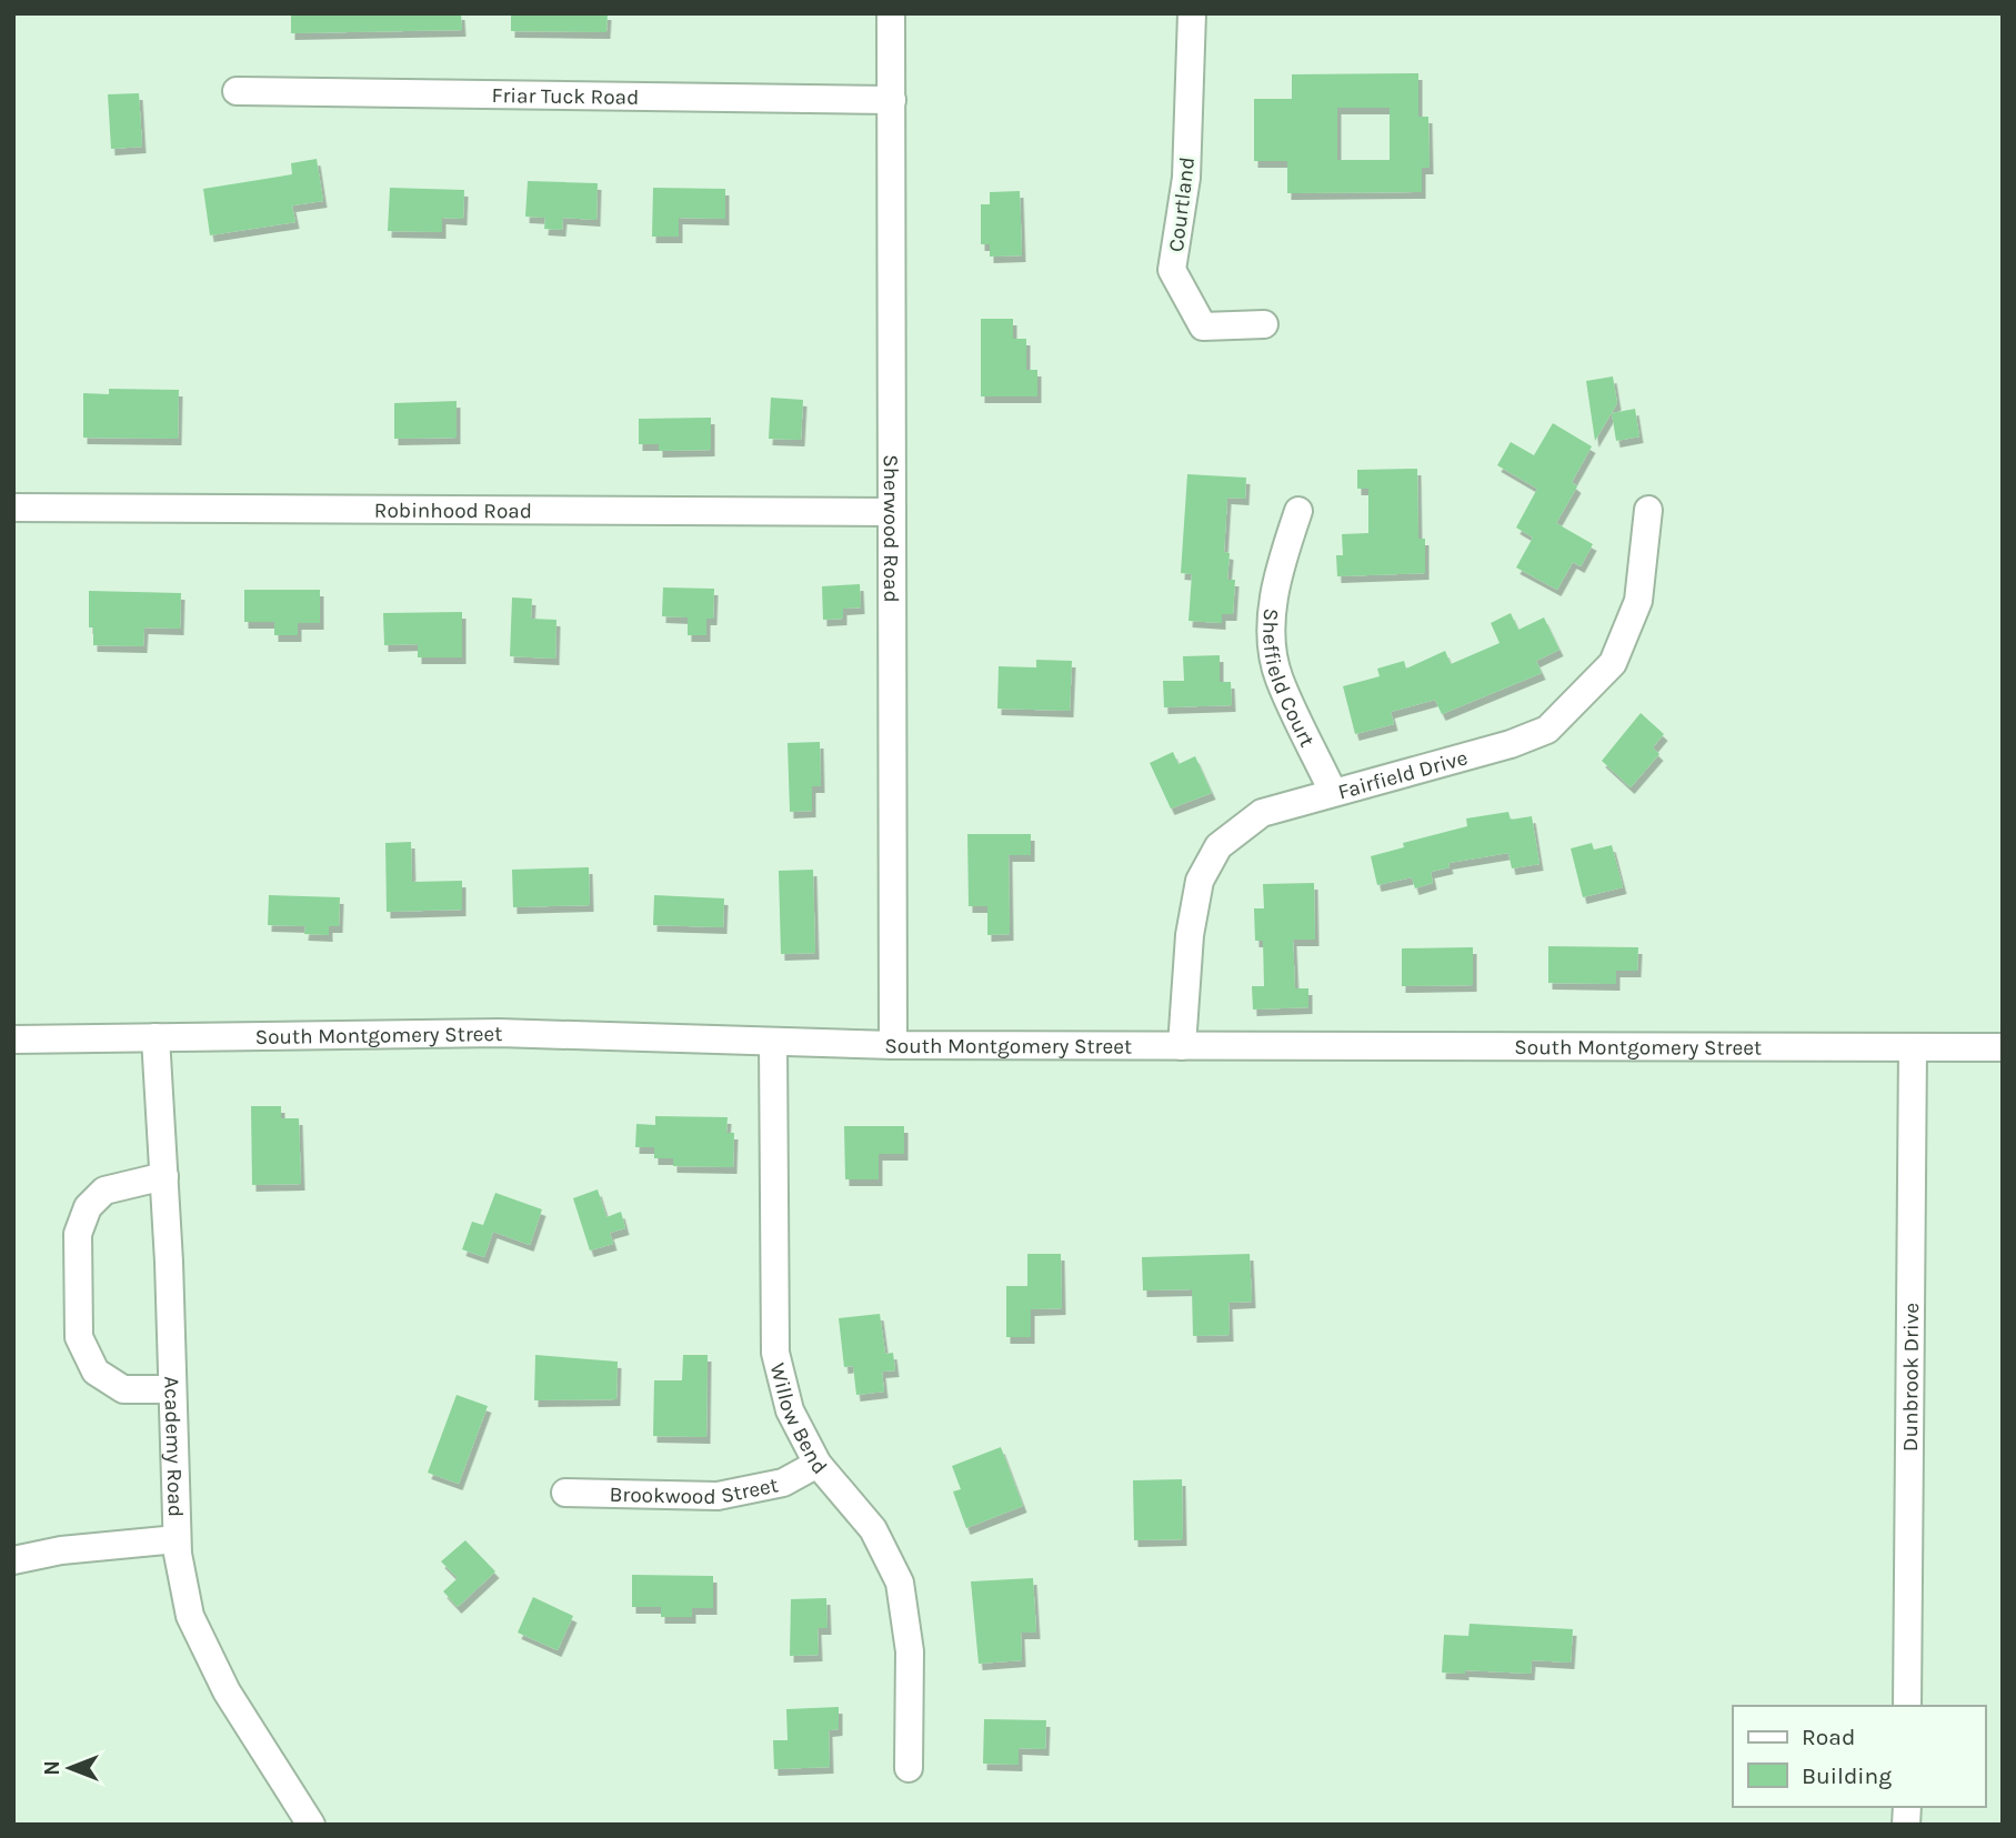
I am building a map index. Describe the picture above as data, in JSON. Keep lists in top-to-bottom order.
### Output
{
  "streets": {
    "street": [
      "Friar Tuck Road",
      "Courtland",
      "Robinhood Road",
      "Sherwood Road",
      "Sheffield Court",
      "Fairfield Drive",
      "South Montgomery Street",
      "Dunbrook Drive",
      "Willow Bend",
      "Academy Road",
      "Brookwood Street"
    ]
  },
  "crossings": [
    ["Friar Tuck Road", "Sherwood Road"],
    ["Robinhood Road", "Sherwood Road"],
    ["Sherwood Road", "South Montgomery Street"],
    ["Sheffield Court", "Fairfield Drive"],
    ["Fairfield Drive", "South Montgomery Street"],
    ["South Montgomery Street", "Dunbrook Drive"],
    ["South Montgomery Street", "Willow Bend"],
    ["South Montgomery Street", "Academy Road"],
    ["Willow Bend", "Brookwood Street"]
  ],
  "legend": ["Road", "Building"],
  "north": "left"
}
